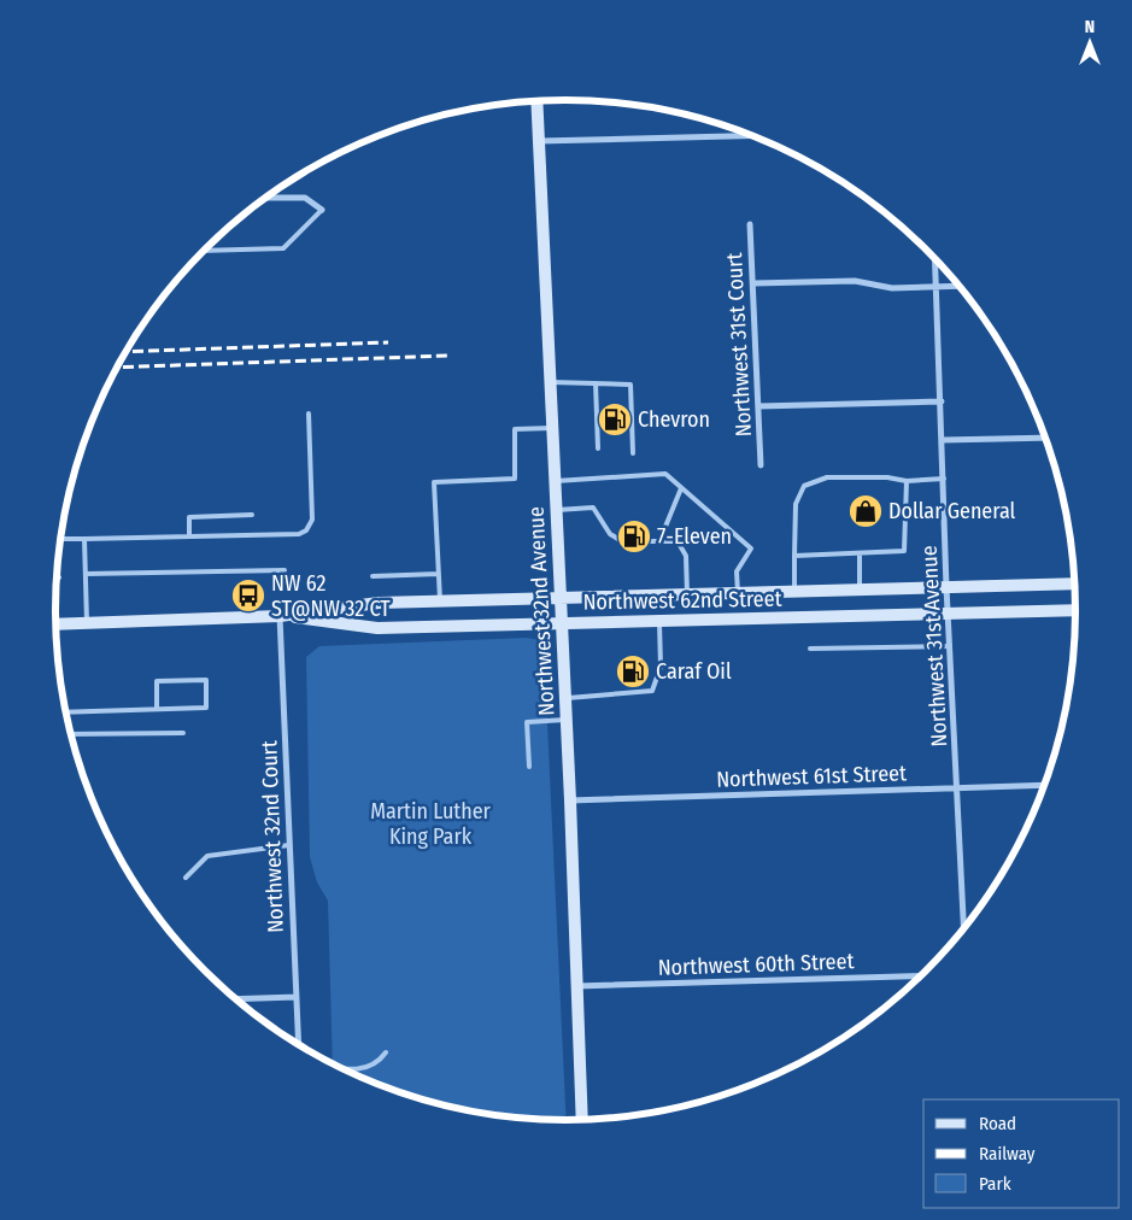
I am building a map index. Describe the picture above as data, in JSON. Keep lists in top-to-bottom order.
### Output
{
  "streets": {
    "main road": ["Northwest 62nd Street", "Northwest 32nd Avenue"],
    "street": [
      "Northwest 31st Court",
      "Northwest 31st Avenue",
      "Northwest 61st Street",
      "Northwest 32nd Court",
      "Northwest 60th Street"
    ]
  },
  "crossings": [
    ["Northwest 62nd Street", "Northwest 32nd Avenue"],
    ["Northwest 62nd Street", "Northwest 31st Avenue"],
    ["Northwest 62nd Street", "Northwest 32nd Court"],
    ["Northwest 32nd Avenue", "Northwest 61st Street"],
    ["Northwest 32nd Avenue", "Northwest 60th Street"],
    ["Northwest 31st Avenue", "Northwest 61st Street"]
  ],
  "parks": ["Martin Luther King Park"],
  "places": {
    "fuel station": ["Chevron", "7-Eleven", "Caraf Oil"],
    "shop": ["Dollar General"],
    "bus stop": ["NW 62 ST@NW 32 CT"]
  },
  "legend": ["Road", "Railway", "Park"],
  "north": "top"
}
